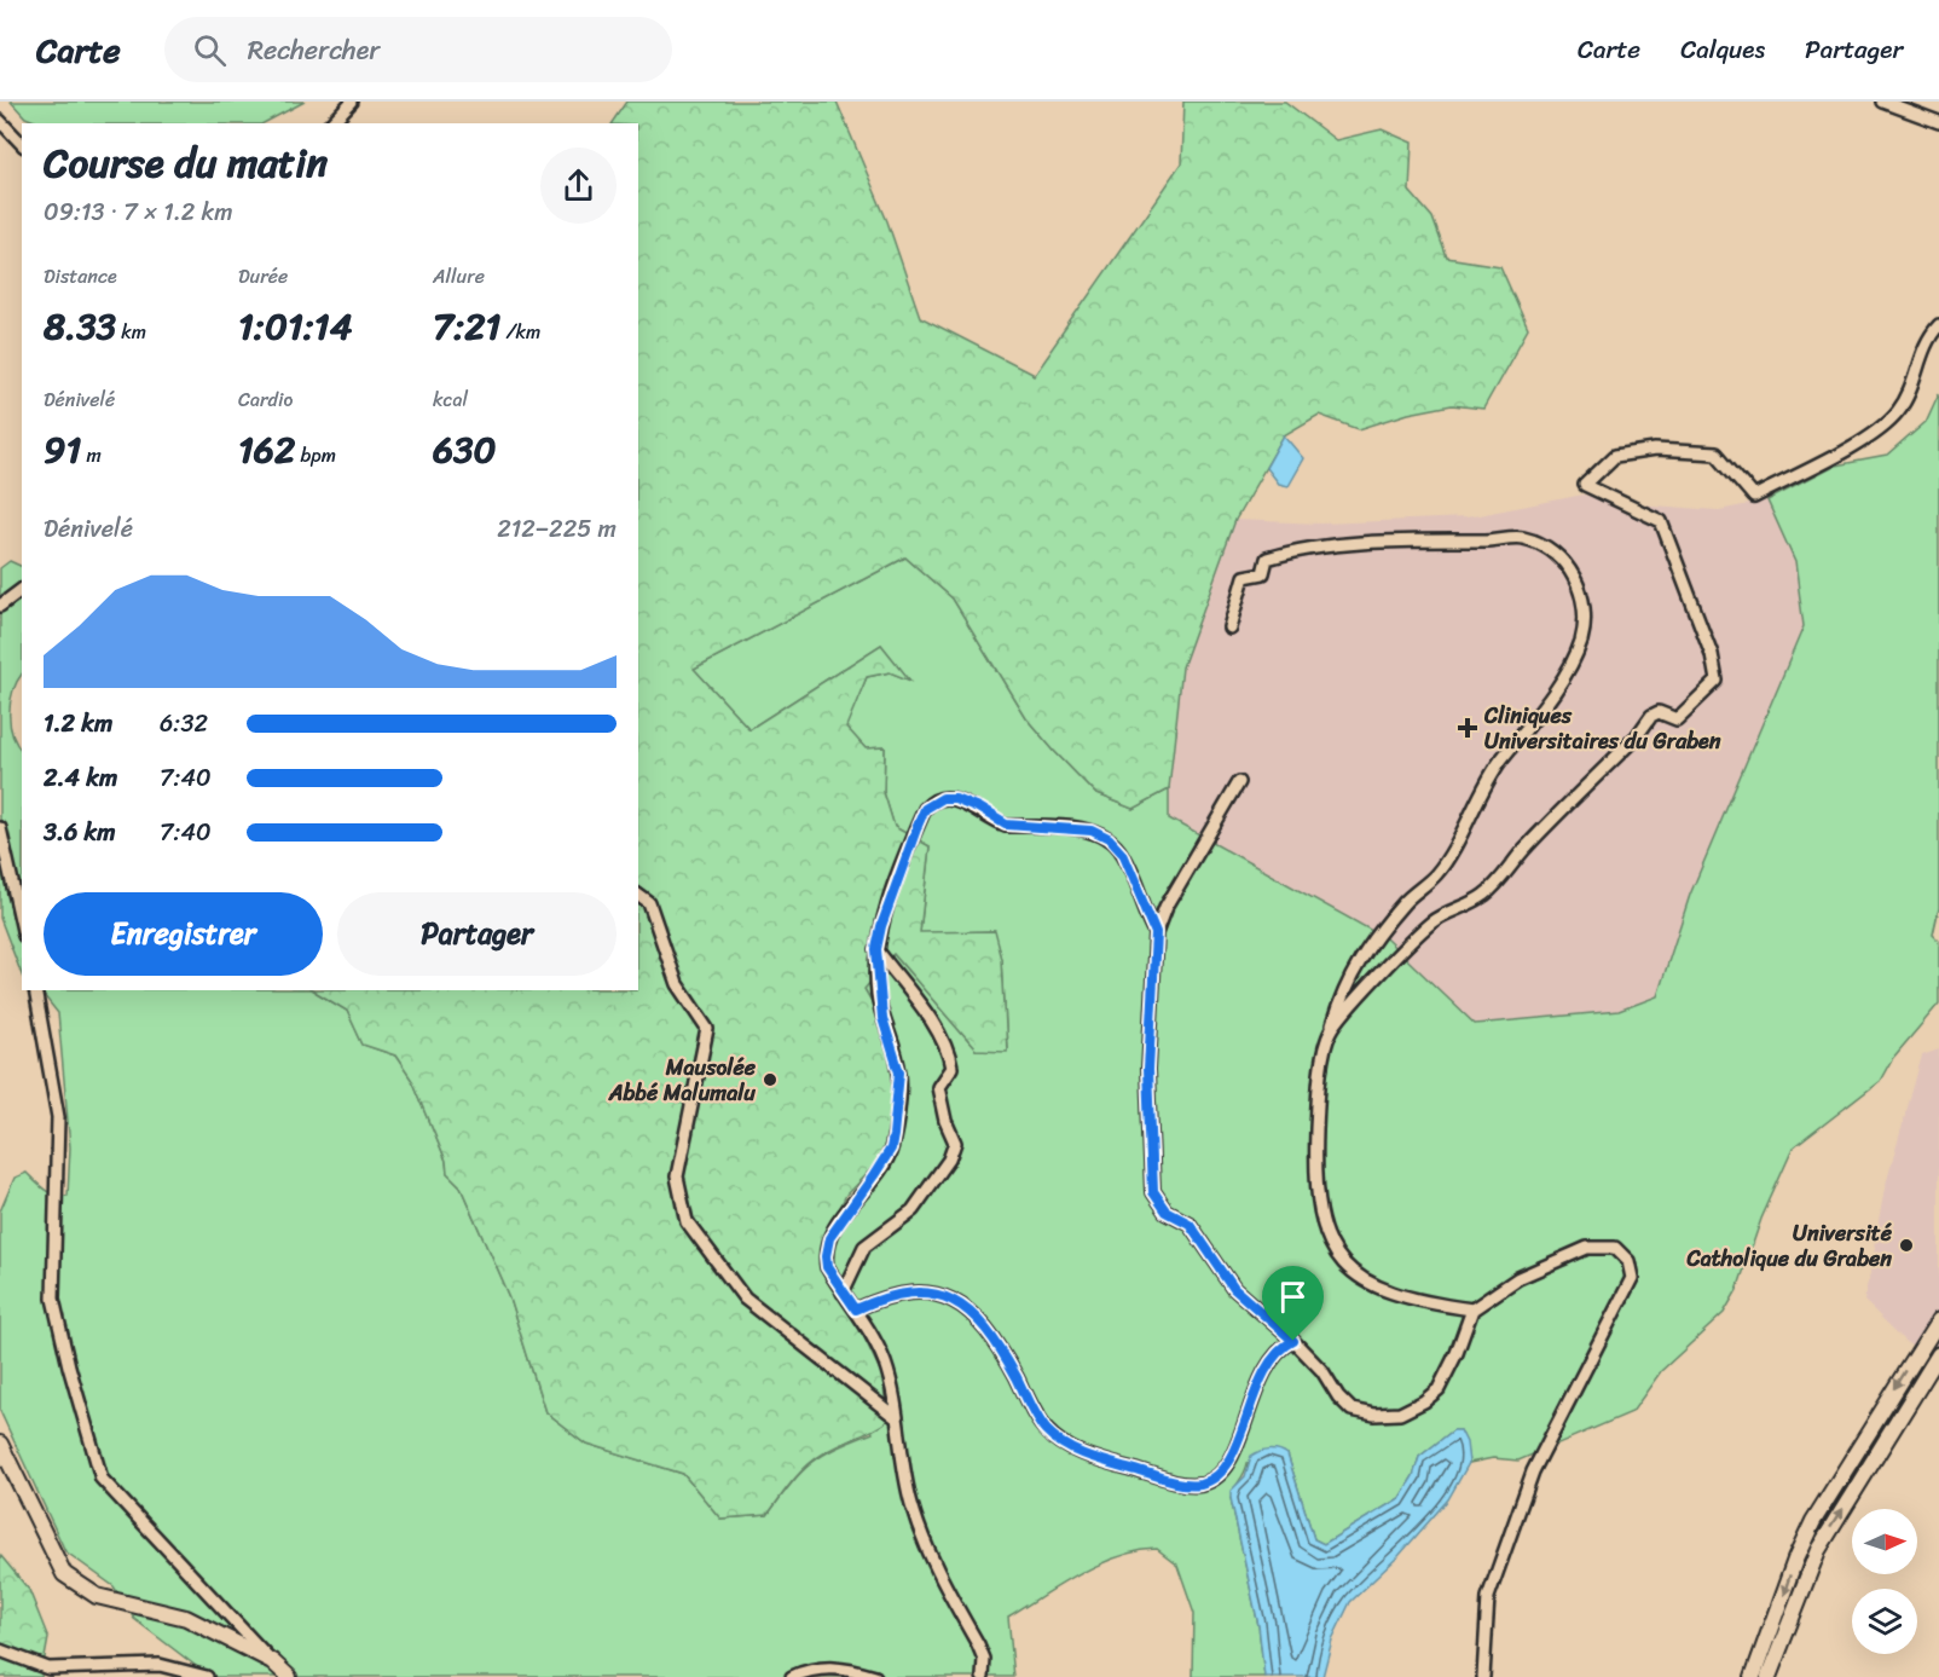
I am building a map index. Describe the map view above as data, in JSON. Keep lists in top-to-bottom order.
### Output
{
  "places": {
    "health": ["Cliniques Universitaires du Graben"],
    "other": ["Mausolée Abbé Malumalu", "Université Catholique du Graben"]
  },
  "north": "right",
  "page": {
    "header": "Carte",
    "search": "Rechercher",
    "nav": ["Carte", "Calques", "Partager"],
    "heading": ["Course du matin", "09:13 · 7 × 1.2 km"],
    "stats": [
      ["Distance", "8.33 km"],
      ["Durée", "1:01:14"],
      ["Allure", "7:21 /km"],
      ["Dénivelé", "91 m"],
      ["Cardio", "162 bpm"],
      ["kcal", "630"]
    ],
    "chart": ["Dénivelé", "212–225 m"],
    "list": [
      {
        "name": "1.2 km",
        "note": "6:32"
      },
      {
        "name": "2.4 km",
        "note": "7:40"
      },
      {
        "name": "3.6 km",
        "note": "7:40"
      }
    ],
    "buttons": ["Enregistrer", "Partager"]
  }
}
